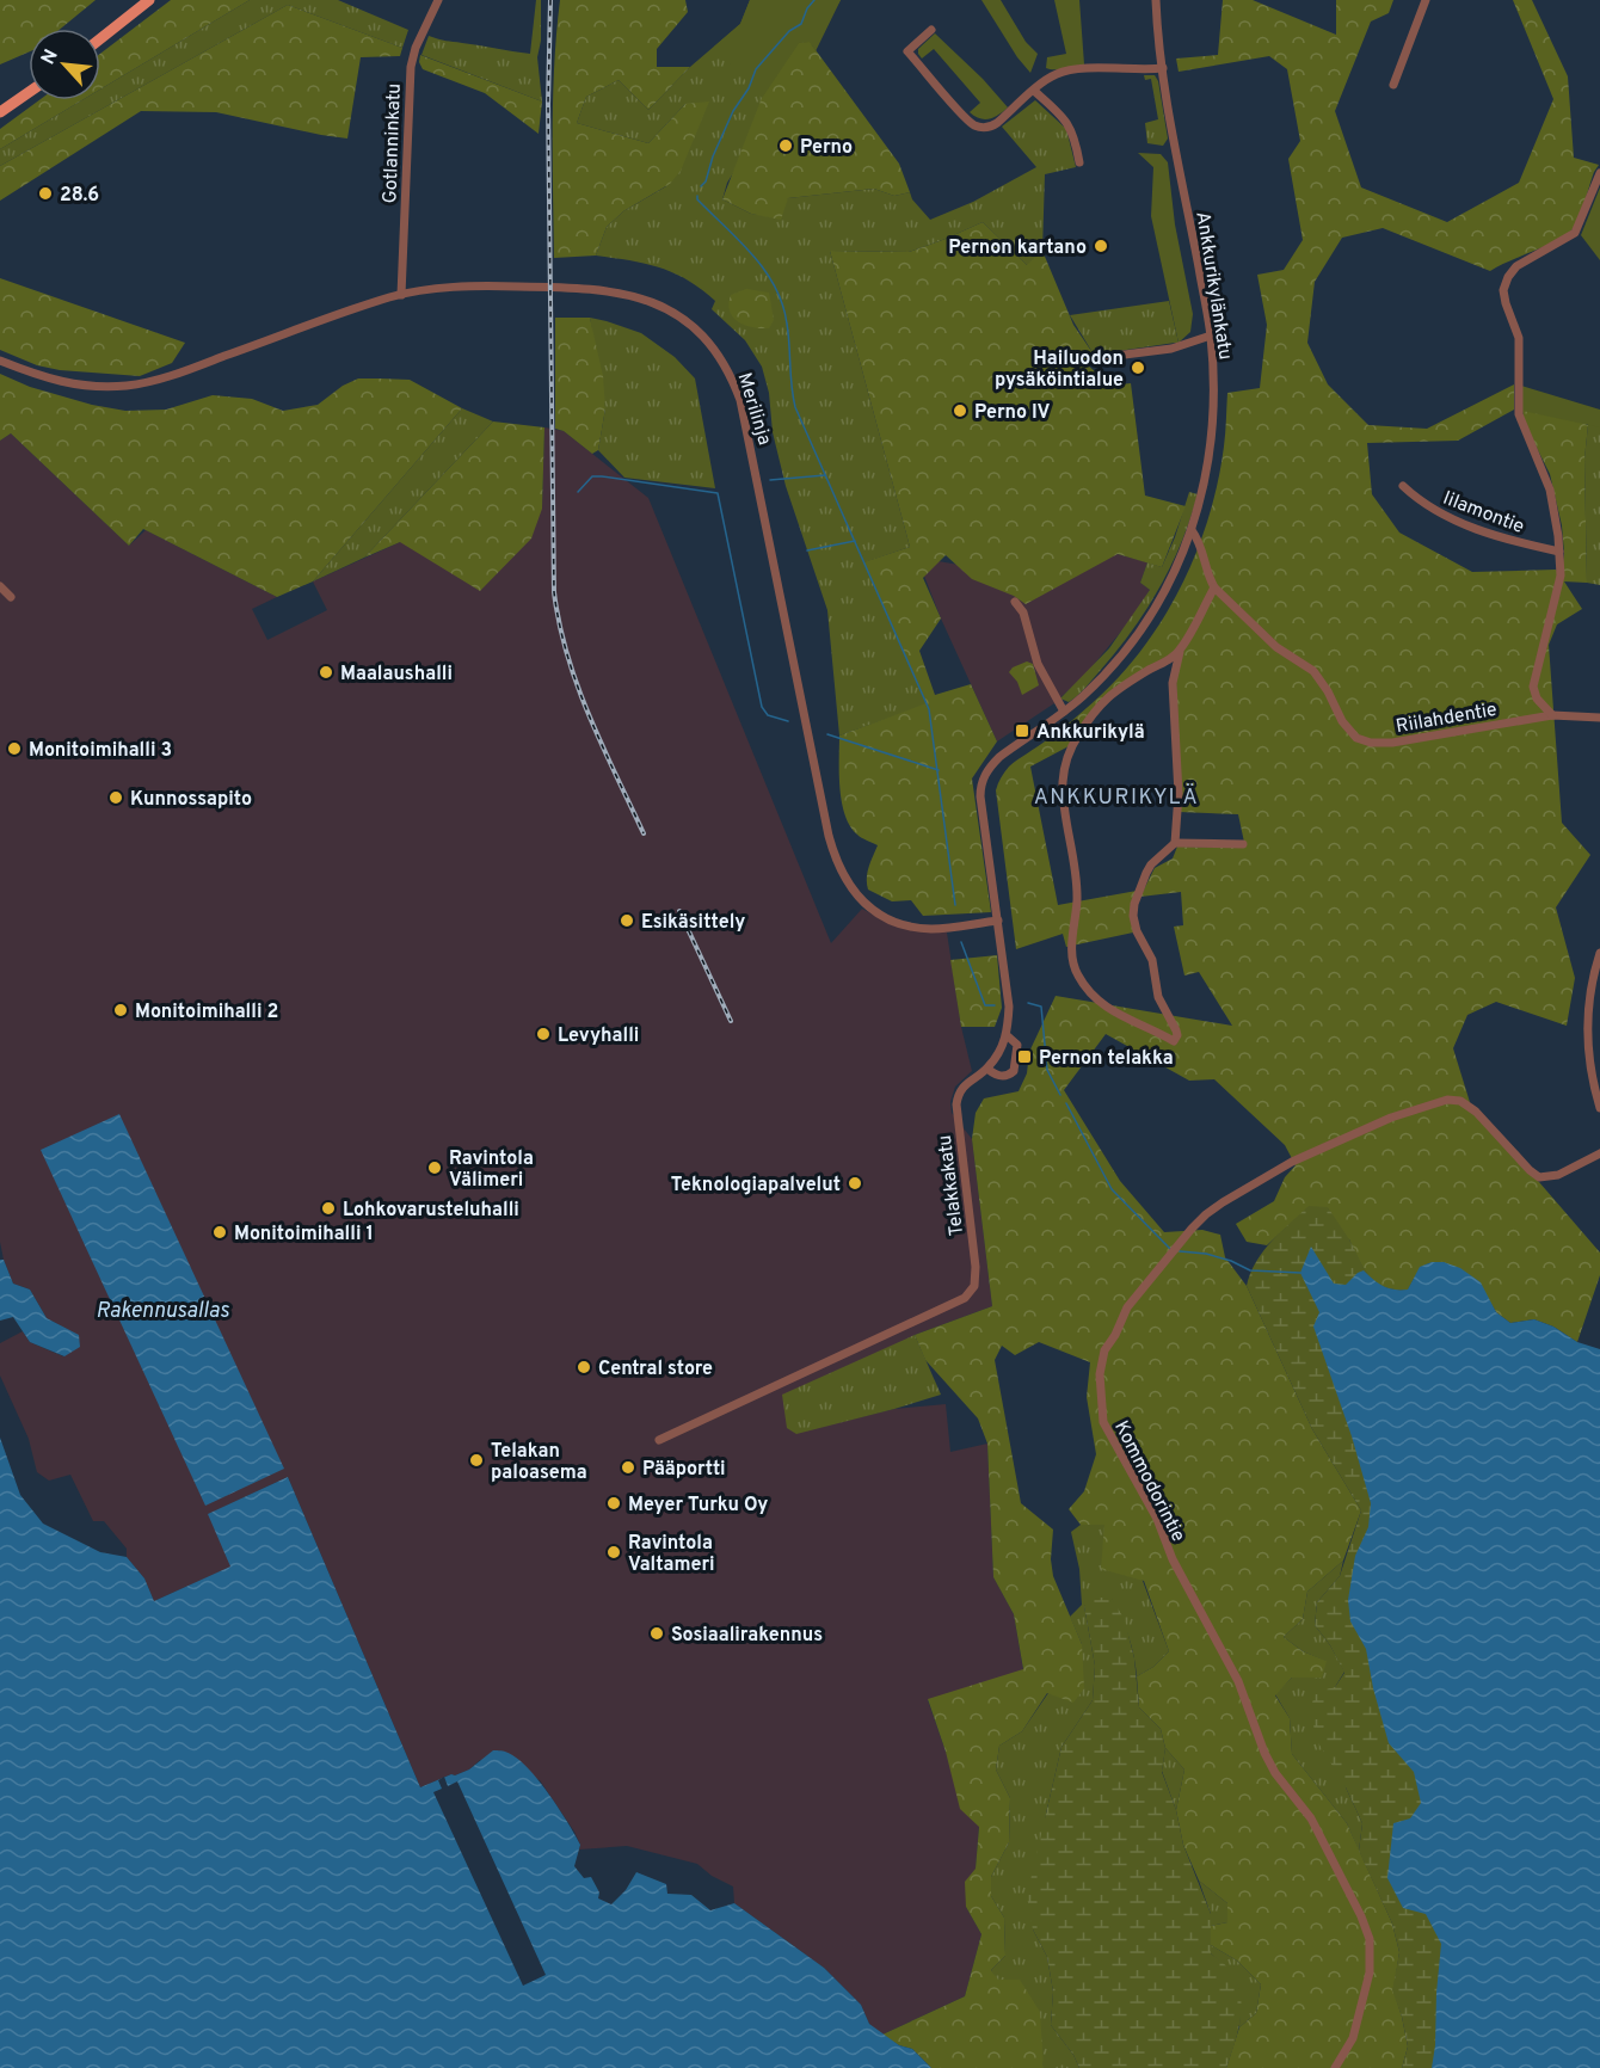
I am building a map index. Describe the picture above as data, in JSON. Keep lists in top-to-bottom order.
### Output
{
  "streets": {
    "street": [
      "Gotlanninkatu",
      "Ankkurikylänkatu",
      "Merilinja",
      "Iilamontie",
      "Riilahdentie",
      "Telakkakatu",
      "Kommodorintie"
    ]
  },
  "crossings": [
    ["Gotlanninkatu", "Merilinja"],
    ["Ankkurikylänkatu", "Riilahdentie"],
    ["Ankkurikylänkatu", "Telakkakatu"],
    ["Merilinja", "Telakkakatu"]
  ],
  "districts": ["ANKKURIKYLÄ"],
  "water": ["Rakennusallas"],
  "places": {
    "other": [
      "Perno",
      "28.6",
      "Pernon kartano",
      "Hailuodon pysäköintialue",
      "Perno IV",
      "Maalaushalli",
      "Monitoimihalli 3",
      "Kunnossapito",
      "Esikäsittely",
      "Monitoimihalli 2",
      "Levyhalli",
      "Ravintola Välimeri",
      "Teknologiapalvelut",
      "Lohkovarusteluhalli",
      "Monitoimihalli 1",
      "Central store",
      "Telakan paloasema",
      "Pääportti",
      "Meyer Turku Oy",
      "Ravintola Valtameri",
      "Sosiaalirakennus"
    ],
    "transit": ["Ankkurikylä", "Pernon telakka"]
  },
  "north": "top left"
}
